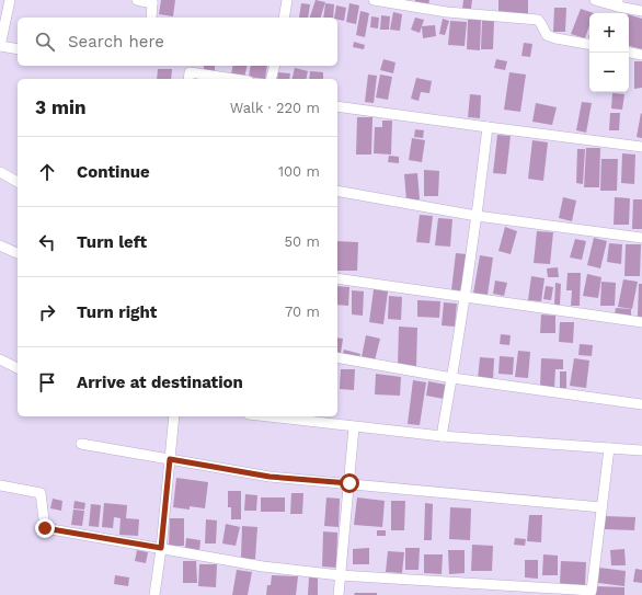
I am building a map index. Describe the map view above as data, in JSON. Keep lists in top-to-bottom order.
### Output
{
  "page": {
    "map_buttons": ["+", "−"],
    "search": "Search here",
    "heading": ["3 min", "Walk · 220 m"],
    "list": [
      ["Continue", "100 m"],
      ["Turn left", "50 m"],
      ["Turn right", "70 m"],
      "Arrive at destination"
    ]
  }
}
